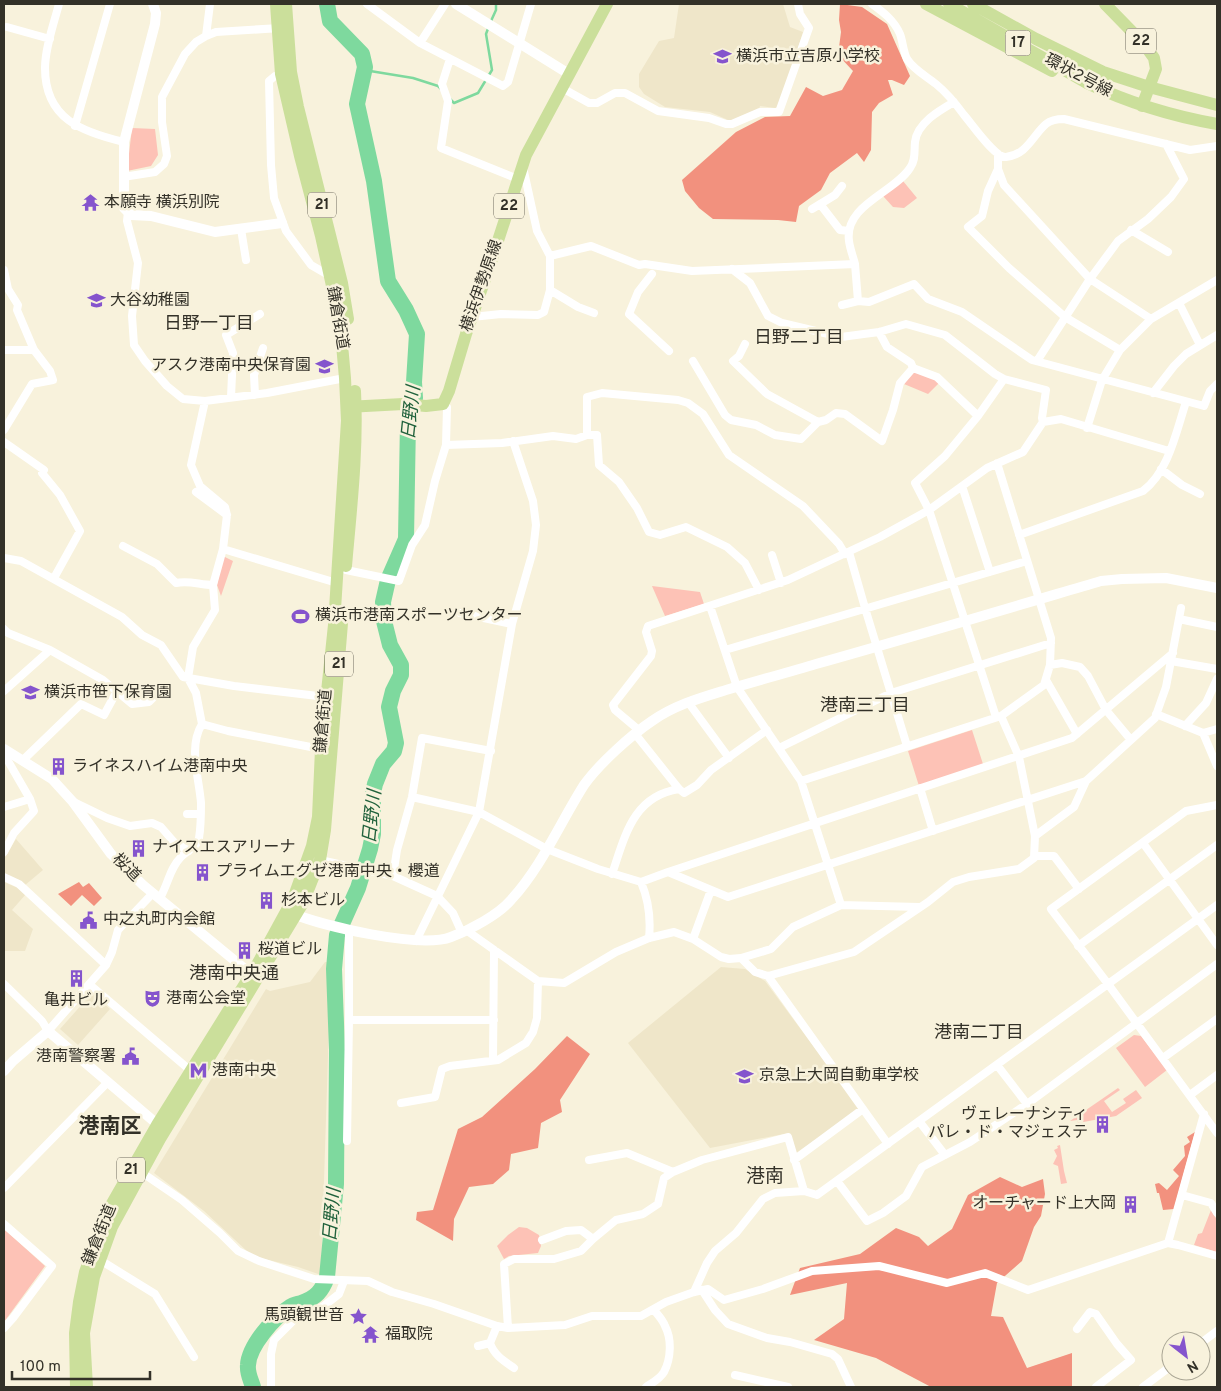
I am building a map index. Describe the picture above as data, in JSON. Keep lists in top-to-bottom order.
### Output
{
  "streets": {
    "main road": [
      "22",
      "17",
      "環状2号線",
      "21",
      "横浜伊勢原線",
      "鎌倉街道"
    ],
    "street": ["桜道"]
  },
  "crossings": [
    ["22", "環状2号線"],
    ["鎌倉街道", "桜道"]
  ],
  "districts": [
    "日野一丁目",
    "日野二丁目",
    "港南三丁目",
    "港南中央通",
    "港南二丁目",
    "港南区",
    "港南"
  ],
  "water": ["日野川"],
  "places": {
    "school or university": [
      "横浜市立吉原小学校",
      "大谷幼稚園",
      "アスク港南中央保育園",
      "横浜市笹下保育園",
      "京急上大岡自動車学校"
    ],
    "temple": ["本願寺 横浜別院", "福取院"],
    "sports": ["横浜市港南スポーツセンター"],
    "building": [
      "ライネスハイム港南中央",
      "ナイスエスアリーナ",
      "プライムエグゼ港南中央・櫻道",
      "杉本ビル",
      "桜道ビル",
      "亀井ビル",
      "ヴェレーナシティ パレ・ド・マジェステ",
      "オーチャード上大岡"
    ],
    "public building": ["中之丸町内会館", "港南警察署"],
    "theatre": ["港南公会堂"],
    "metro station": ["港南中央"],
    "place": ["馬頭観世音"]
  },
  "scale_bar": "100 m",
  "north": "bottom right"
}
